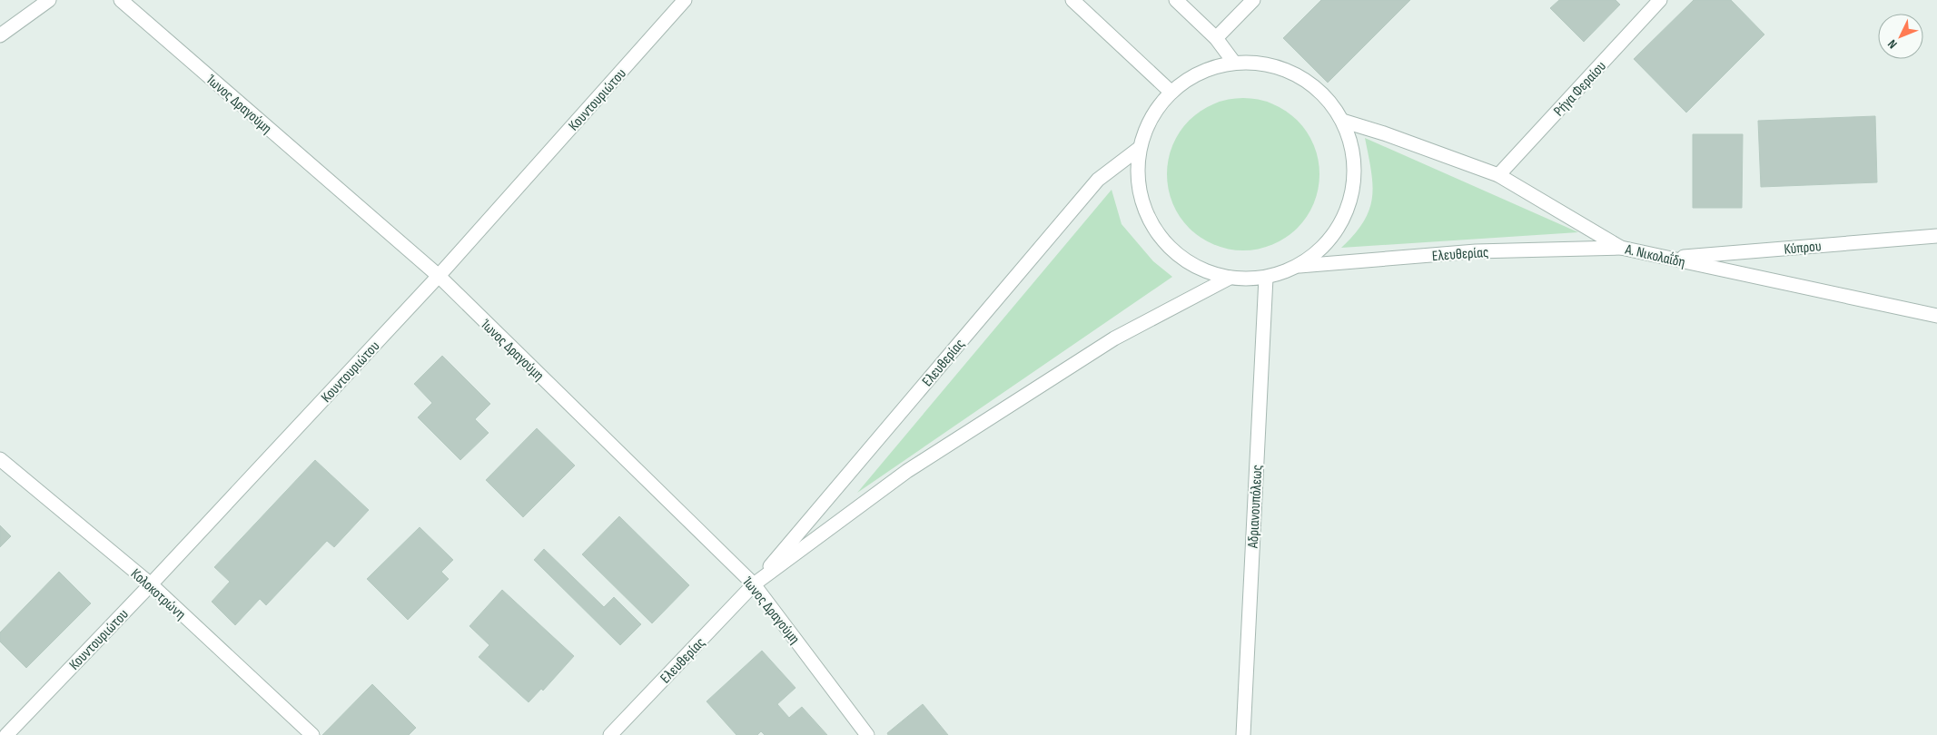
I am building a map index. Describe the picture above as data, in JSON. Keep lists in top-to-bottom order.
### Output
{
  "streets": {
    "street": [
      "Ρήγα Φεραίου",
      "Κουντουριώτου",
      "Ίωνος Δραγούμη",
      "Κύπρου",
      "Ελευθερίας",
      "Α. Νικολαΐδη",
      "Αδριανουπόλεως",
      "Κολοκοτρώνη"
    ]
  },
  "crossings": [
    ["Ρήγα Φεραίου", "Α. Νικολαΐδη"],
    ["Κουντουριώτου", "Ίωνος Δραγούμη"],
    ["Κουντουριώτου", "Κολοκοτρώνη"],
    ["Ίωνος Δραγούμη", "Ελευθερίας"],
    ["Κύπρου", "Α. Νικολαΐδη"],
    ["Ελευθερίας", "Α. Νικολαΐδη"]
  ],
  "north": "bottom left"
}
